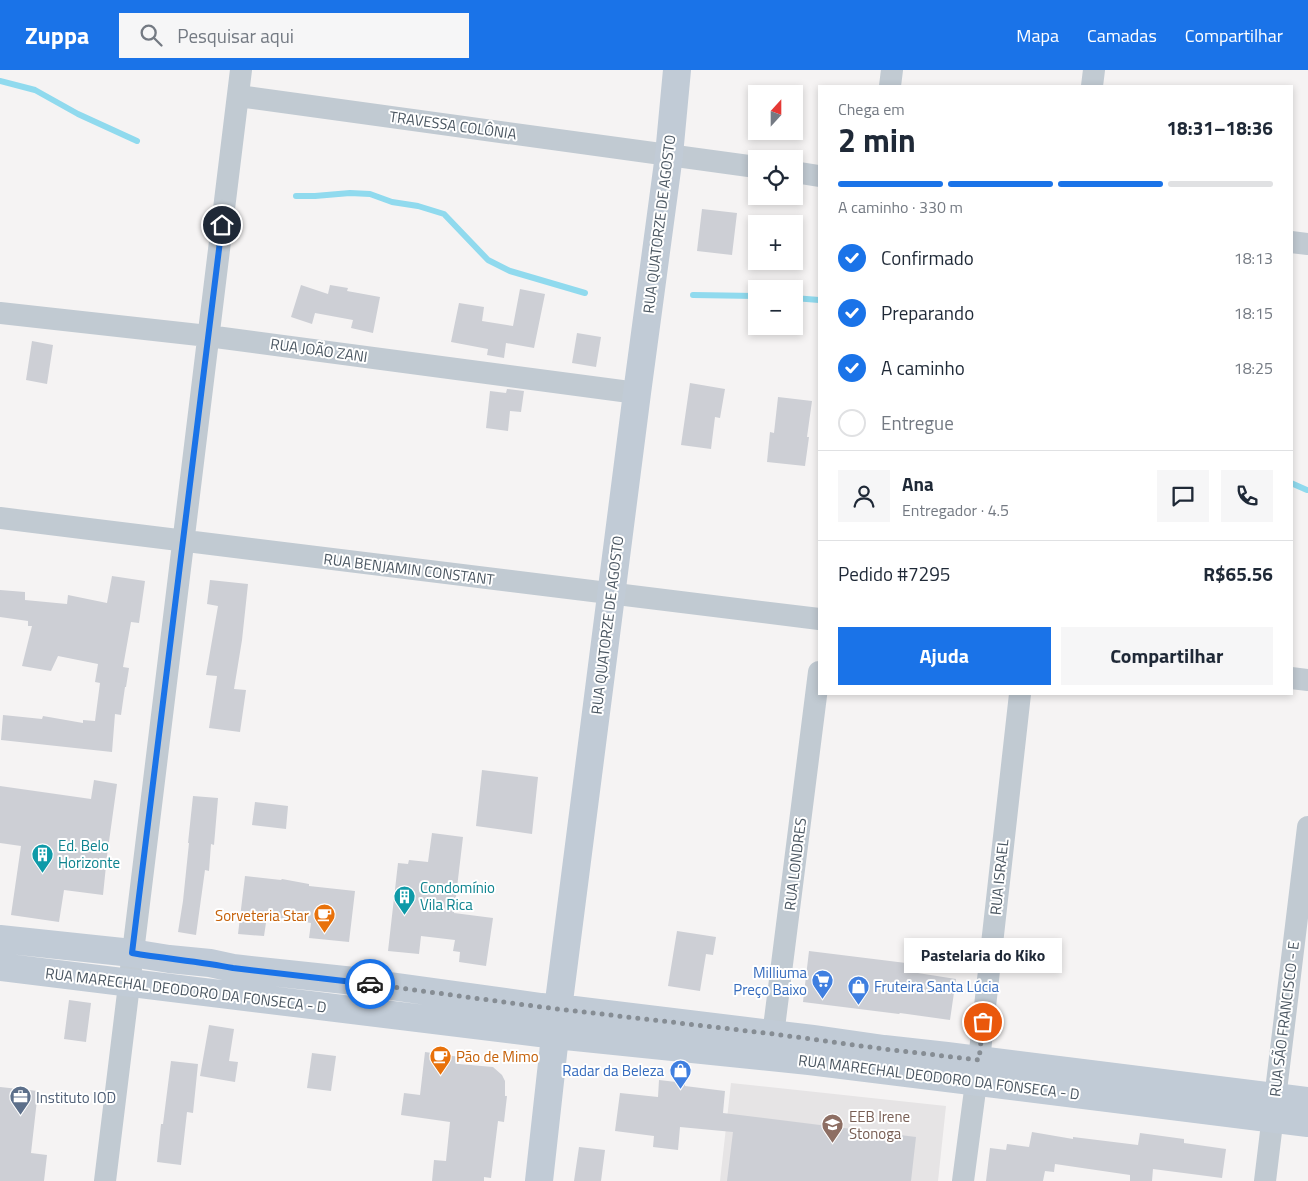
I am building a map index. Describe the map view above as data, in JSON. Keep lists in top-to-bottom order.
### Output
{
  "streets": {
    "street": [
      "TRAVESSA COLÔNIA",
      "RUA QUATORZE DE AGOSTO",
      "RUA JOÃO ZANI",
      "RUA BENJAMIN CONSTANT",
      "RUA LONDRES",
      "RUA ISRAEL",
      "RUA MARECHAL DEODORO DA FONSECA - D",
      "RUA SÃO FRANCISCO - E"
    ]
  },
  "crossings": [
    ["TRAVESSA COLÔNIA", "RUA QUATORZE DE AGOSTO"],
    ["RUA QUATORZE DE AGOSTO", "RUA JOÃO ZANI"],
    ["RUA QUATORZE DE AGOSTO", "RUA BENJAMIN CONSTANT"],
    ["RUA QUATORZE DE AGOSTO", "RUA MARECHAL DEODORO DA FONSECA - D"],
    ["RUA LONDRES", "RUA MARECHAL DEODORO DA FONSECA - D"],
    ["RUA ISRAEL", "RUA MARECHAL DEODORO DA FONSECA - D"],
    ["RUA MARECHAL DEODORO DA FONSECA - D", "RUA SÃO FRANCISCO - E"]
  ],
  "places": {
    "building": ["Ed. Belo Horizonte", "Condomínio Vila Rica"],
    "cafe": ["Sorveteria Star", "Pão de Mimo"],
    "supermarket": ["Milliuma Preço Baixo"],
    "shop": ["Fruteira Santa Lúcia", "Radar da Beleza"],
    "other": ["Pastelaria do Kiko"],
    "office": ["Instituto IOD"],
    "school or university": ["EEB Irene Stonoga"]
  },
  "north": "top",
  "page": {
    "header": "Zuppa",
    "search": "Pesquisar aqui",
    "nav": ["Mapa", "Camadas", "Compartilhar"],
    "map_buttons": ["+", "−"],
    "heading": ["2 min", "Chega em", "18:31–18:36"],
    "panel": [
      "Ana",
      "Entregador · 4.5",
      "Pedido #7295",
      "R$65.56"
    ],
    "bar": "A caminho · 330 m",
    "list": [
      ["Confirmado", "18:13"],
      ["Preparando", "18:15"],
      ["A caminho", "18:25"],
      "Entregue"
    ],
    "buttons": ["Ajuda", "Compartilhar"],
    "bubble": "Pastelaria do Kiko"
  }
}
